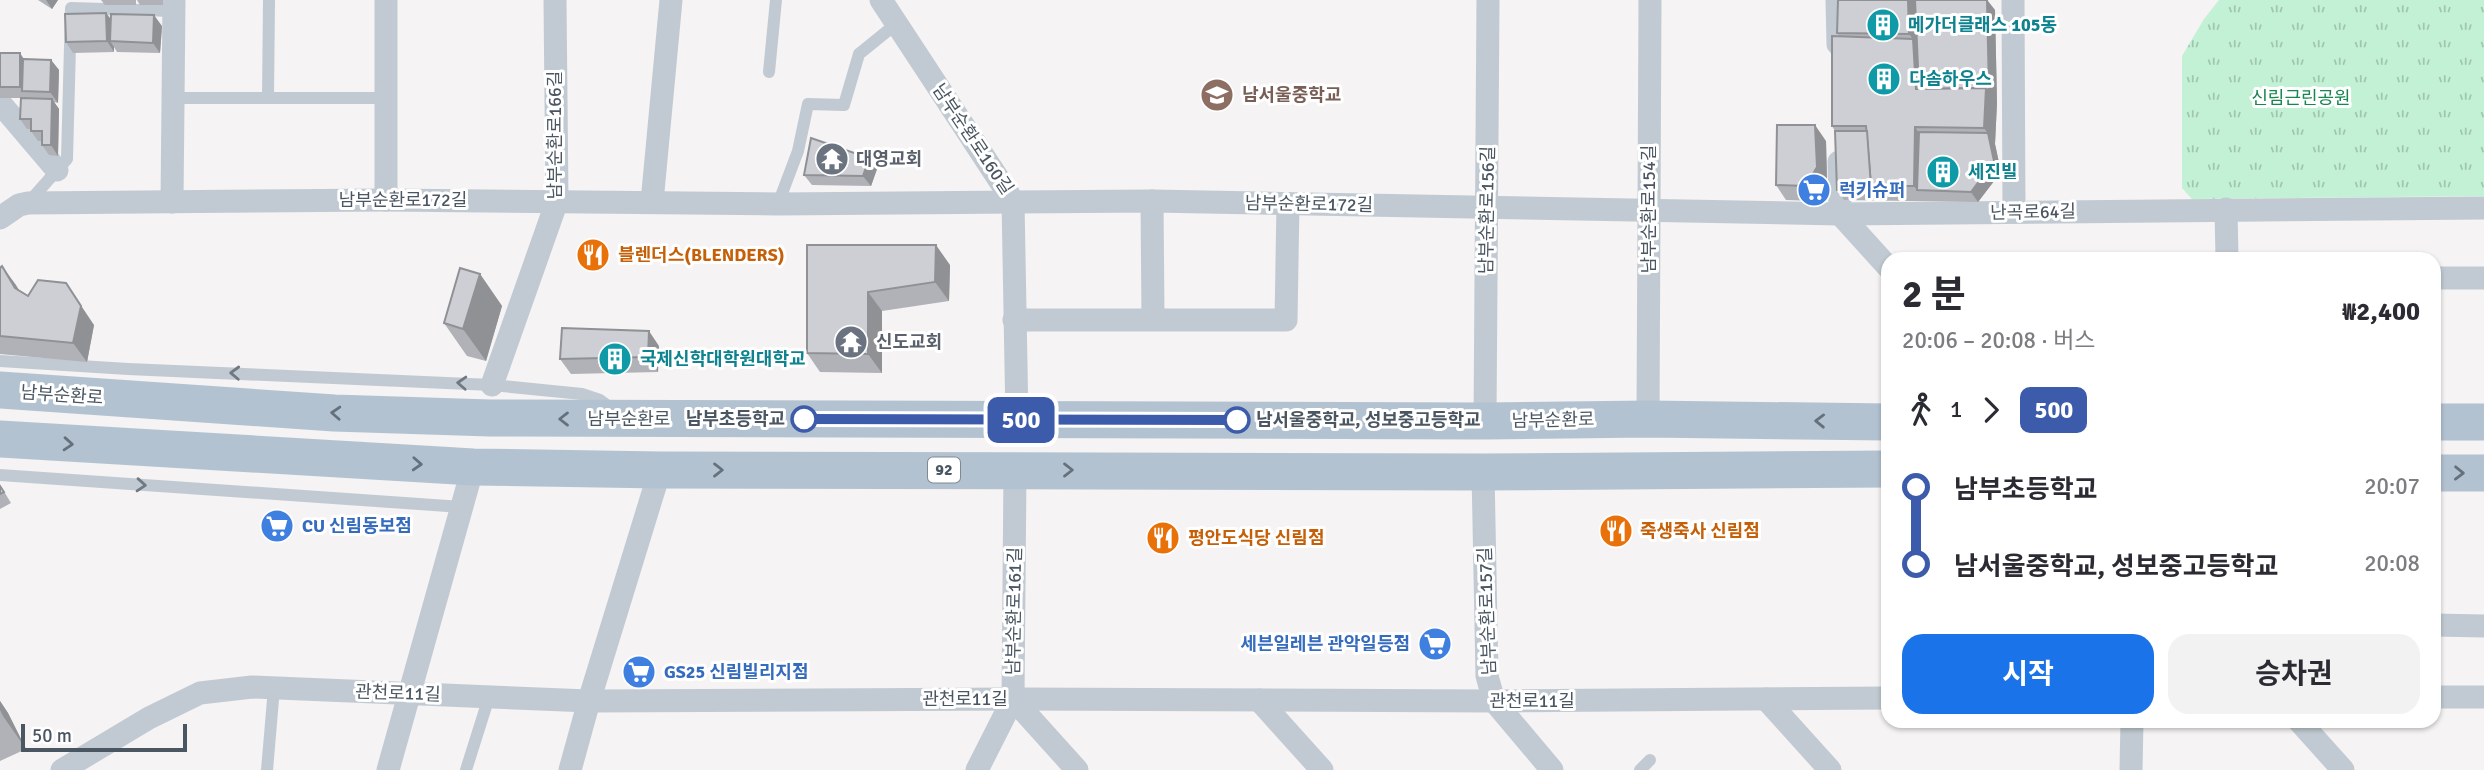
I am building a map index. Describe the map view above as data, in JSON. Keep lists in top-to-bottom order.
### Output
{
  "streets": {
    "main road": ["남부순환로", "92"],
    "street": [
      "남부순환로166길",
      "남부순환로160길",
      "남부순환로172길",
      "남부순환로154길",
      "남부순환로156길",
      "난곡로64길",
      "남부순환로161길",
      "남부순환로157길",
      "관천로11길"
    ]
  },
  "crossings": [
    ["남부순환로166길", "남부순환로172길"],
    ["남부순환로160길", "남부순환로172길"],
    ["남부순환로160길", "남부순환로"],
    ["남부순환로172길", "남부순환로154길"],
    ["남부순환로172길", "남부순환로156길"],
    ["남부순환로172길", "난곡로64길"],
    ["남부순환로154길", "남부순환로"],
    ["남부순환로156길", "남부순환로"],
    ["92", "남부순환로161길"],
    ["92", "남부순환로157길"],
    ["남부순환로161길", "관천로11길"],
    ["남부순환로157길", "관천로11길"]
  ],
  "parks": ["신림근린공원"],
  "places": {
    "building": [
      "메가더클래스 105동",
      "다솜하우스",
      "세진빌",
      "국제신학대학원대학교"
    ],
    "school or university": ["남서울중학교"],
    "temple": ["대영교회", "신도교회"],
    "supermarket": [
      "럭키슈퍼",
      "CU 신림동보점",
      "세븐일레븐 관악일등점",
      "GS25 신림빌리지점"
    ],
    "restaurant": ["블렌더스(BLENDERS)", "죽생죽사 신림점", "평안도식당 신림점"],
    "other": ["남부초등학교", "남서울중학교, 성보중고등학교"]
  },
  "lines": ["bus line 500"],
  "scale_bar": "50 m",
  "page": {
    "on_map": "500",
    "heading": ["2 분", "20:06 – 20:08 · 버스", "₩2,400"],
    "legs": ["1", "500"],
    "list": [
      {
        "name": "남부초등학교",
        "value": "20:07"
      },
      {
        "name": "남서울중학교, 성보중고등학교",
        "value": "20:08"
      }
    ],
    "buttons": ["시작", "승차권"],
    "scale": "50 m"
  }
}
